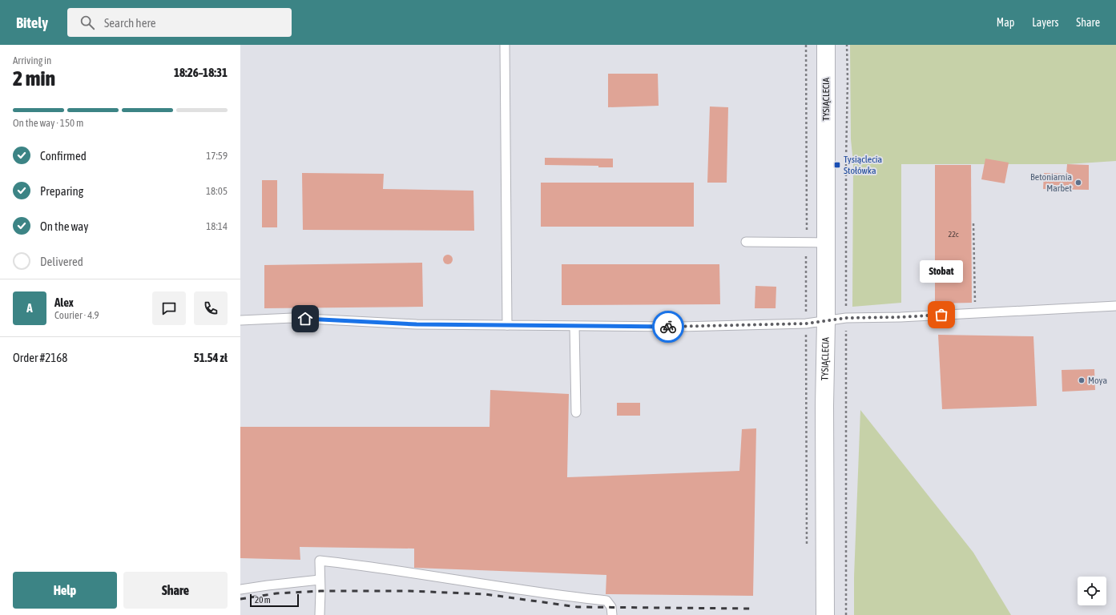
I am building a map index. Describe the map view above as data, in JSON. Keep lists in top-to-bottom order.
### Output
{
  "streets": {
    "street": ["TYSIĄCLECIA"]
  },
  "places": {
    "transit": ["Tysiąclecia Stołówka"],
    "other": ["Betoniarnia Marbet", "Stobat", "Moya"]
  },
  "house_numbers": ["22c"],
  "scale_bar": "20 m",
  "page": {
    "header": "Bitely",
    "search": "Search here",
    "nav": ["Map", "Layers", "Share"],
    "heading": ["2 min", "Arriving in", "18:26–18:31"],
    "panel": [
      "Alex",
      "Courier · 4.9",
      "Order #2168",
      "51.54 zł"
    ],
    "bar": "On the way · 150 m",
    "list": [
      ["Confirmed", "17:59"],
      ["Preparing", "18:05"],
      ["On the way", "18:14"],
      "Delivered"
    ],
    "bubble": "Stobat",
    "round": "A",
    "buttons": ["Help", "Share"],
    "scale": "20 m"
  }
}
